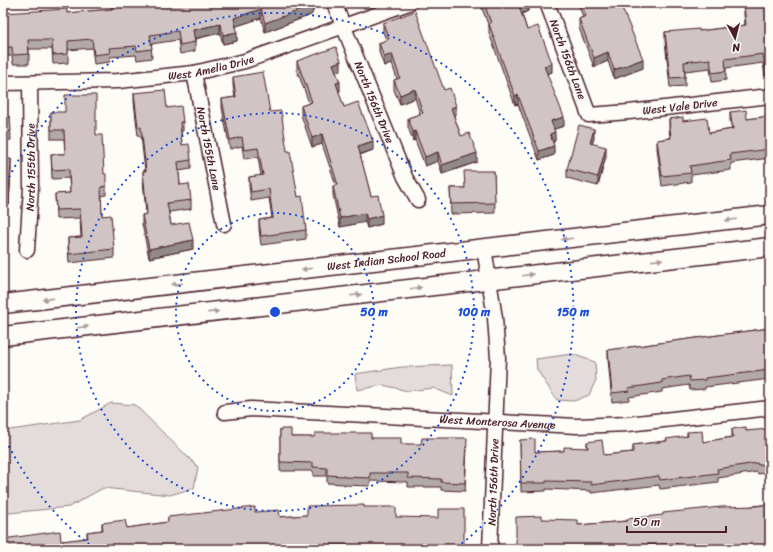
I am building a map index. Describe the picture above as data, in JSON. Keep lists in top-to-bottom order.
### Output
{
  "streets": {
    "main road": ["West Indian School Road"],
    "street": [
      "North 156th Lane",
      "West Amelia Drive",
      "North 156th Drive",
      "West Vale Drive",
      "North 155th Lane",
      "North 155th Drive",
      "West Monterosa Avenue"
    ]
  },
  "crossings": [
    ["North 156th Lane", "West Vale Drive"],
    ["West Amelia Drive", "North 156th Drive"],
    ["West Amelia Drive", "North 155th Lane"],
    ["West Amelia Drive", "North 155th Drive"],
    ["North 156th Drive", "West Indian School Road"],
    ["North 156th Drive", "West Monterosa Avenue"]
  ],
  "scale_bar": "50 m",
  "north": "bottom",
  "rings": ["50 m", "100 m", "150 m"]
}
